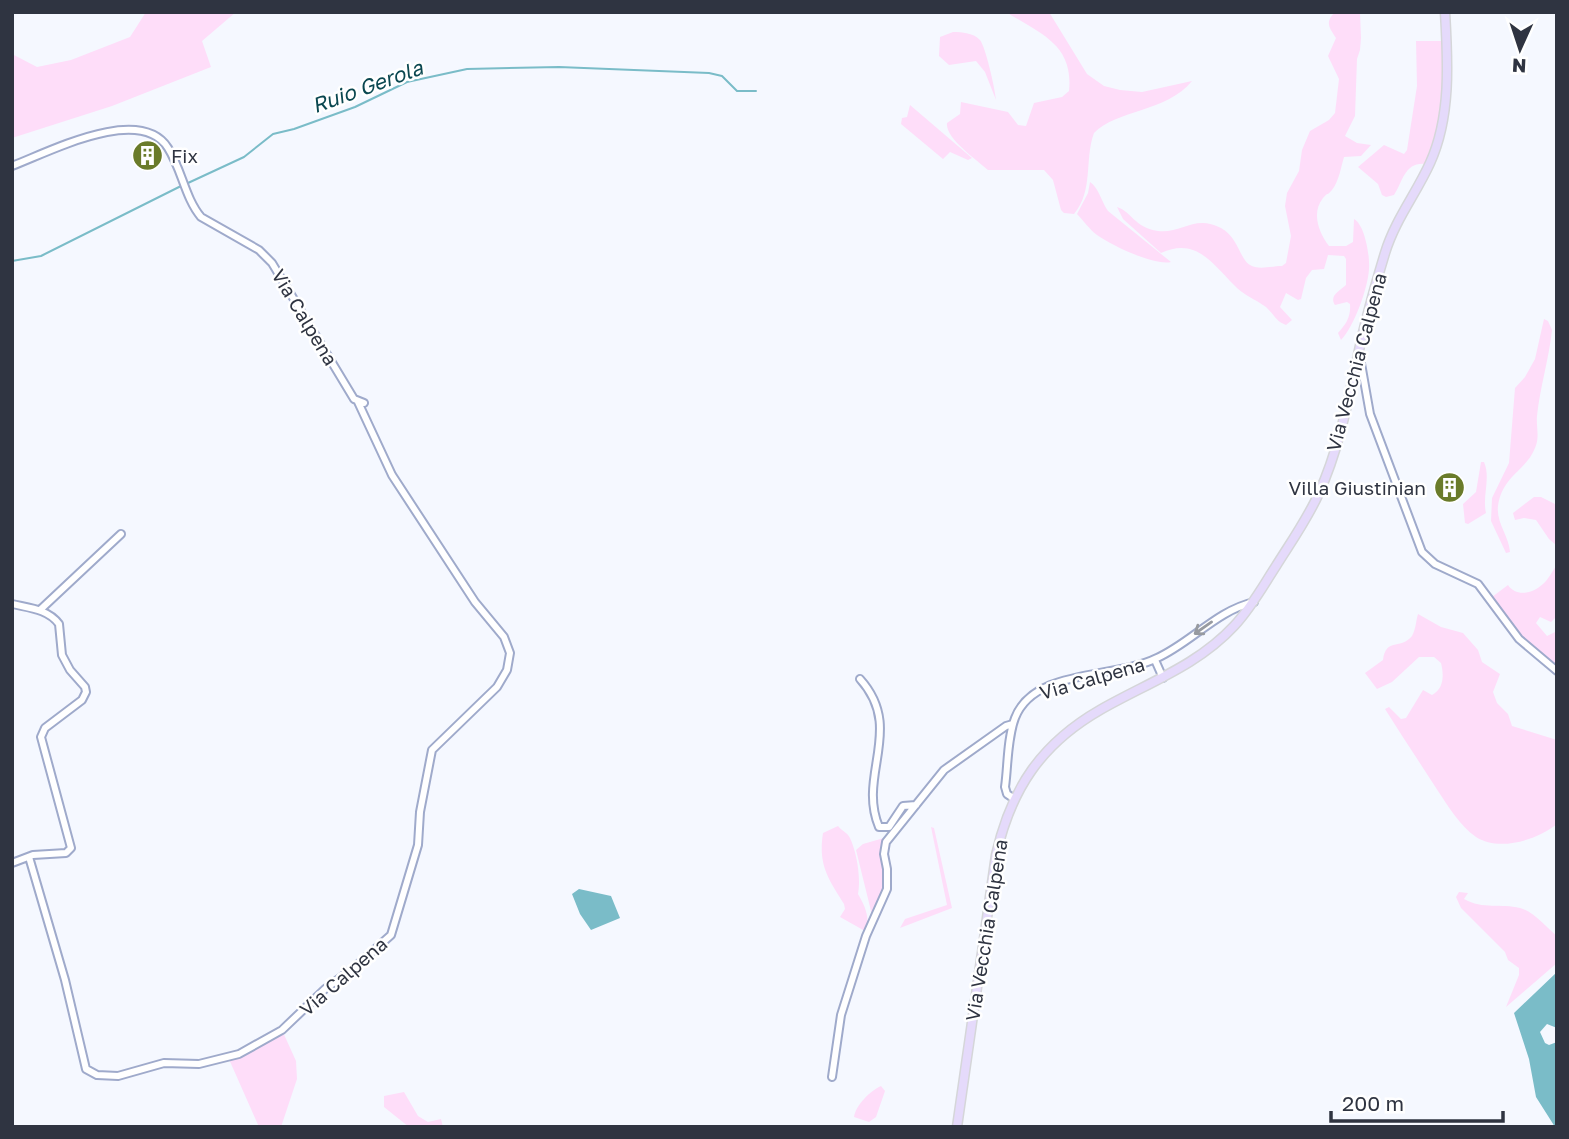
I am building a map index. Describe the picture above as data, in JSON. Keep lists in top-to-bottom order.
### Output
{
  "streets": {
    "main road": ["Via Vecchia Calpena"],
    "street": ["Via Calpena"]
  },
  "crossings": [
    ["Via Calpena", "Via Vecchia Calpena"]
  ],
  "water": ["Ruio Gerola"],
  "places": {
    "building": ["Fix", "Villa Giustinian"]
  },
  "scale_bar": "200 m",
  "north": "bottom"
}
